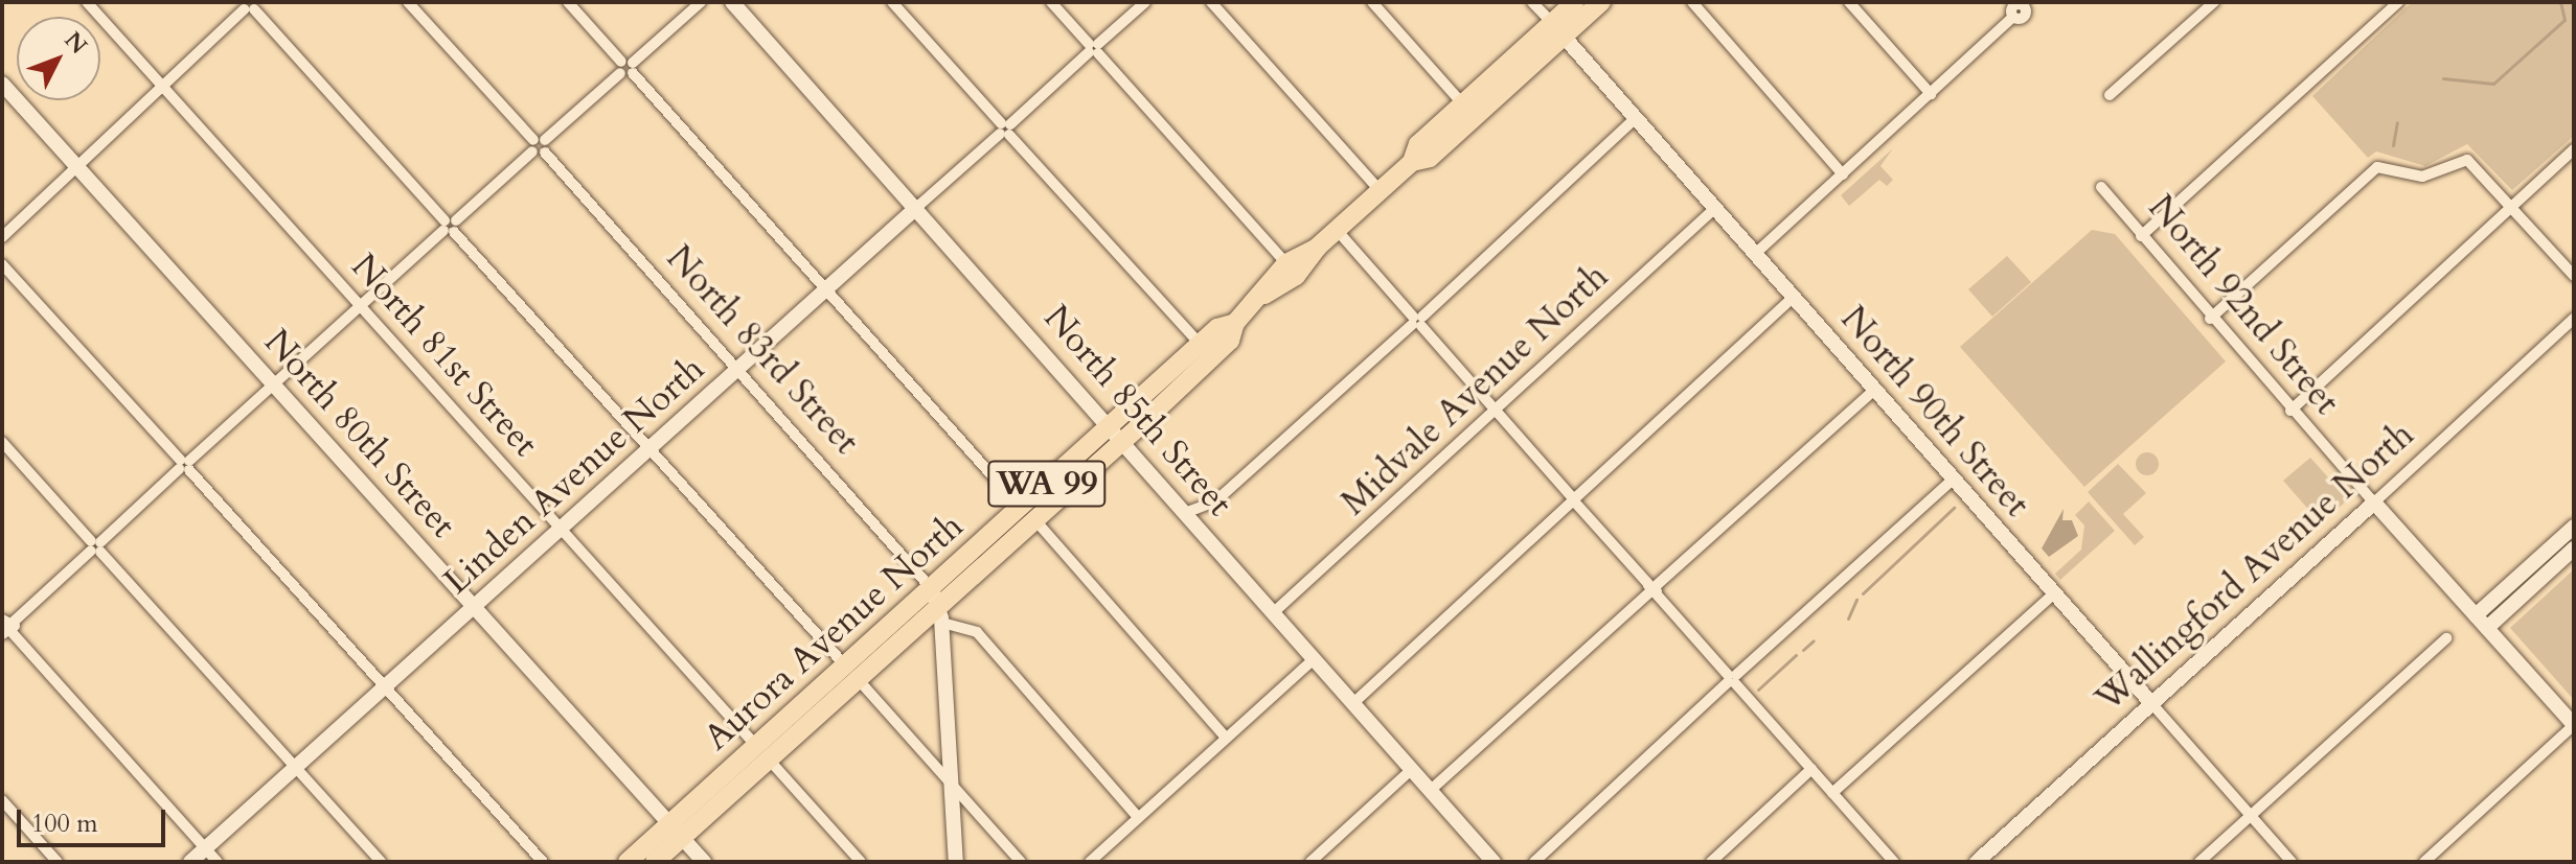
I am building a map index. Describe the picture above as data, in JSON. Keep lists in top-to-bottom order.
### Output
{
  "streets": {
    "highway": ["WA 99", "Aurora Avenue North"],
    "street": [
      "North 92nd Street",
      "North 83rd Street",
      "North 81st Street",
      "Midvale Avenue North",
      "North 85th Street",
      "North 90th Street",
      "North 80th Street",
      "Linden Avenue North",
      "Wallingford Avenue North"
    ]
  },
  "crossings": [
    ["North 92nd Street", "Wallingford Avenue North"],
    ["North 83rd Street", "Linden Avenue North"],
    ["North 83rd Street", "Aurora Avenue North"],
    ["North 81st Street", "Linden Avenue North"],
    ["North 81st Street", "Aurora Avenue North"],
    ["Midvale Avenue North", "North 85th Street"],
    ["Midvale Avenue North", "North 90th Street"],
    ["North 85th Street", "Linden Avenue North"],
    ["North 85th Street", "Aurora Avenue North"],
    ["North 90th Street", "Wallingford Avenue North"],
    ["North 90th Street", "Aurora Avenue North"],
    ["North 80th Street", "Linden Avenue North"],
    ["North 80th Street", "Aurora Avenue North"]
  ],
  "scale_bar": "100 m",
  "north": "top right"
}
